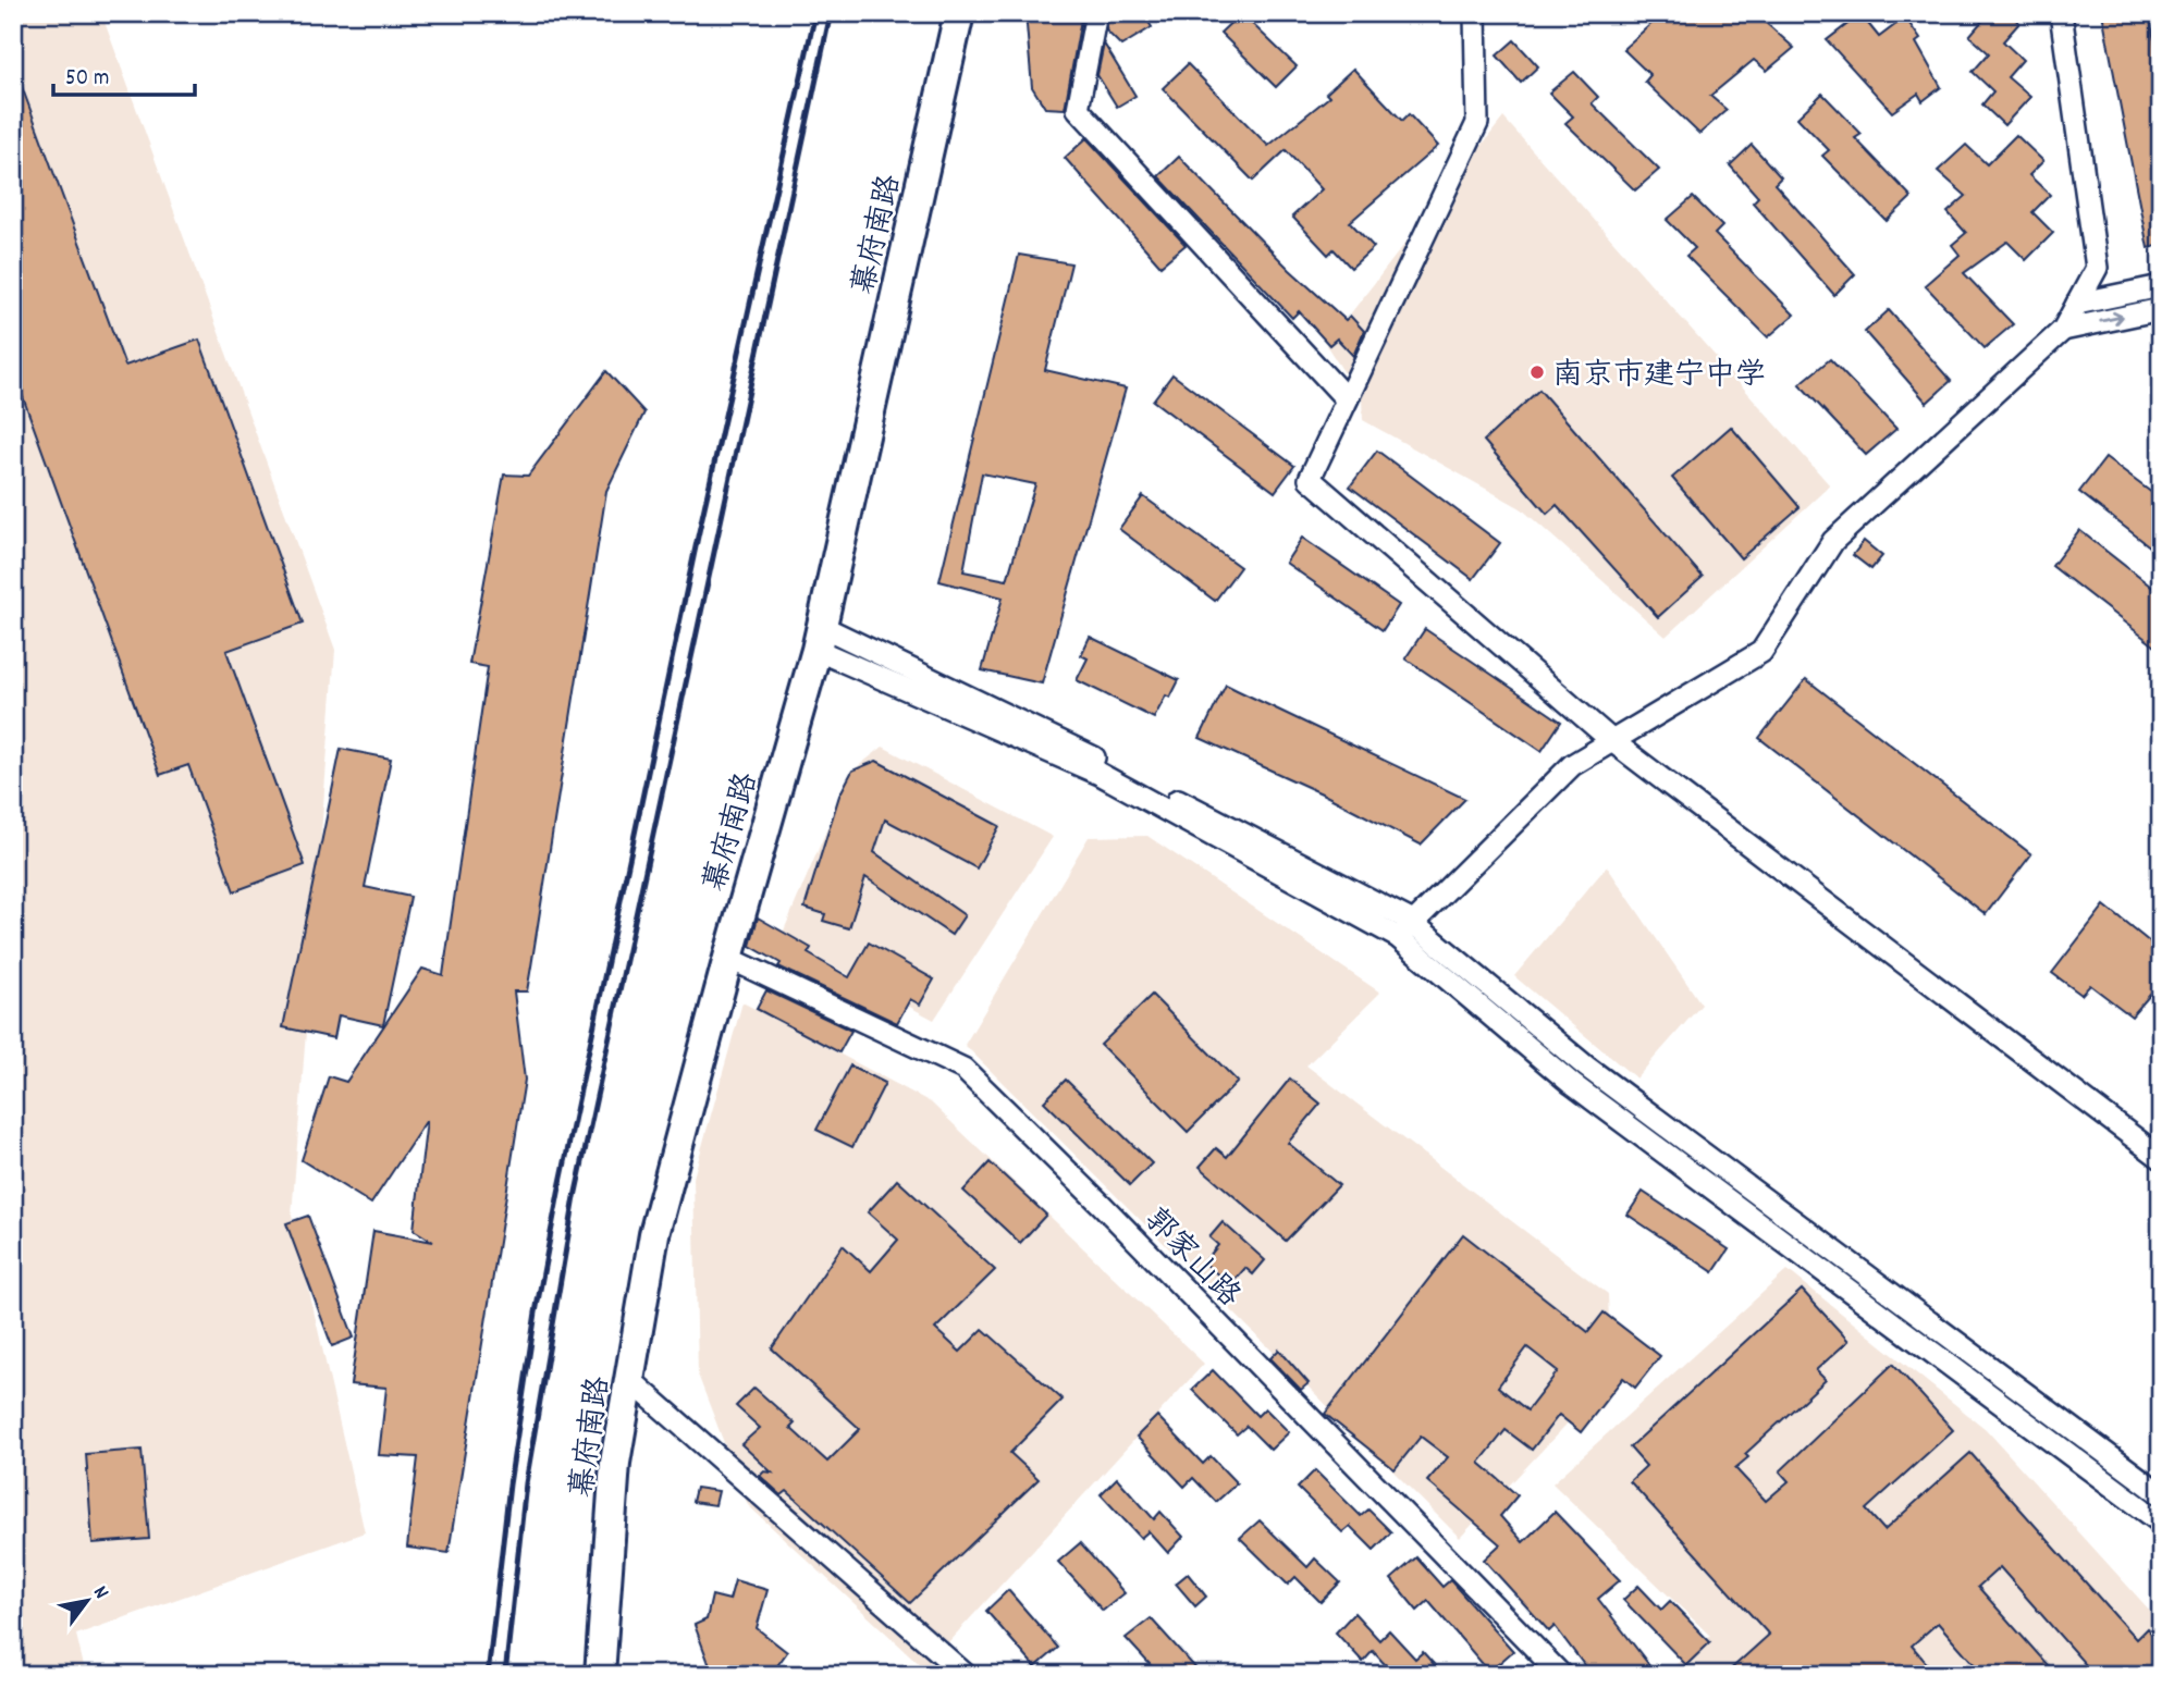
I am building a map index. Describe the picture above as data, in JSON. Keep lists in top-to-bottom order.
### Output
{
  "streets": {
    "street": ["幕府南路", "郭家山路"]
  },
  "crossings": [
    ["幕府南路", "郭家山路"]
  ],
  "places": ["南京市建宁中学"],
  "scale_bar": "50 m",
  "north": "top right"
}
